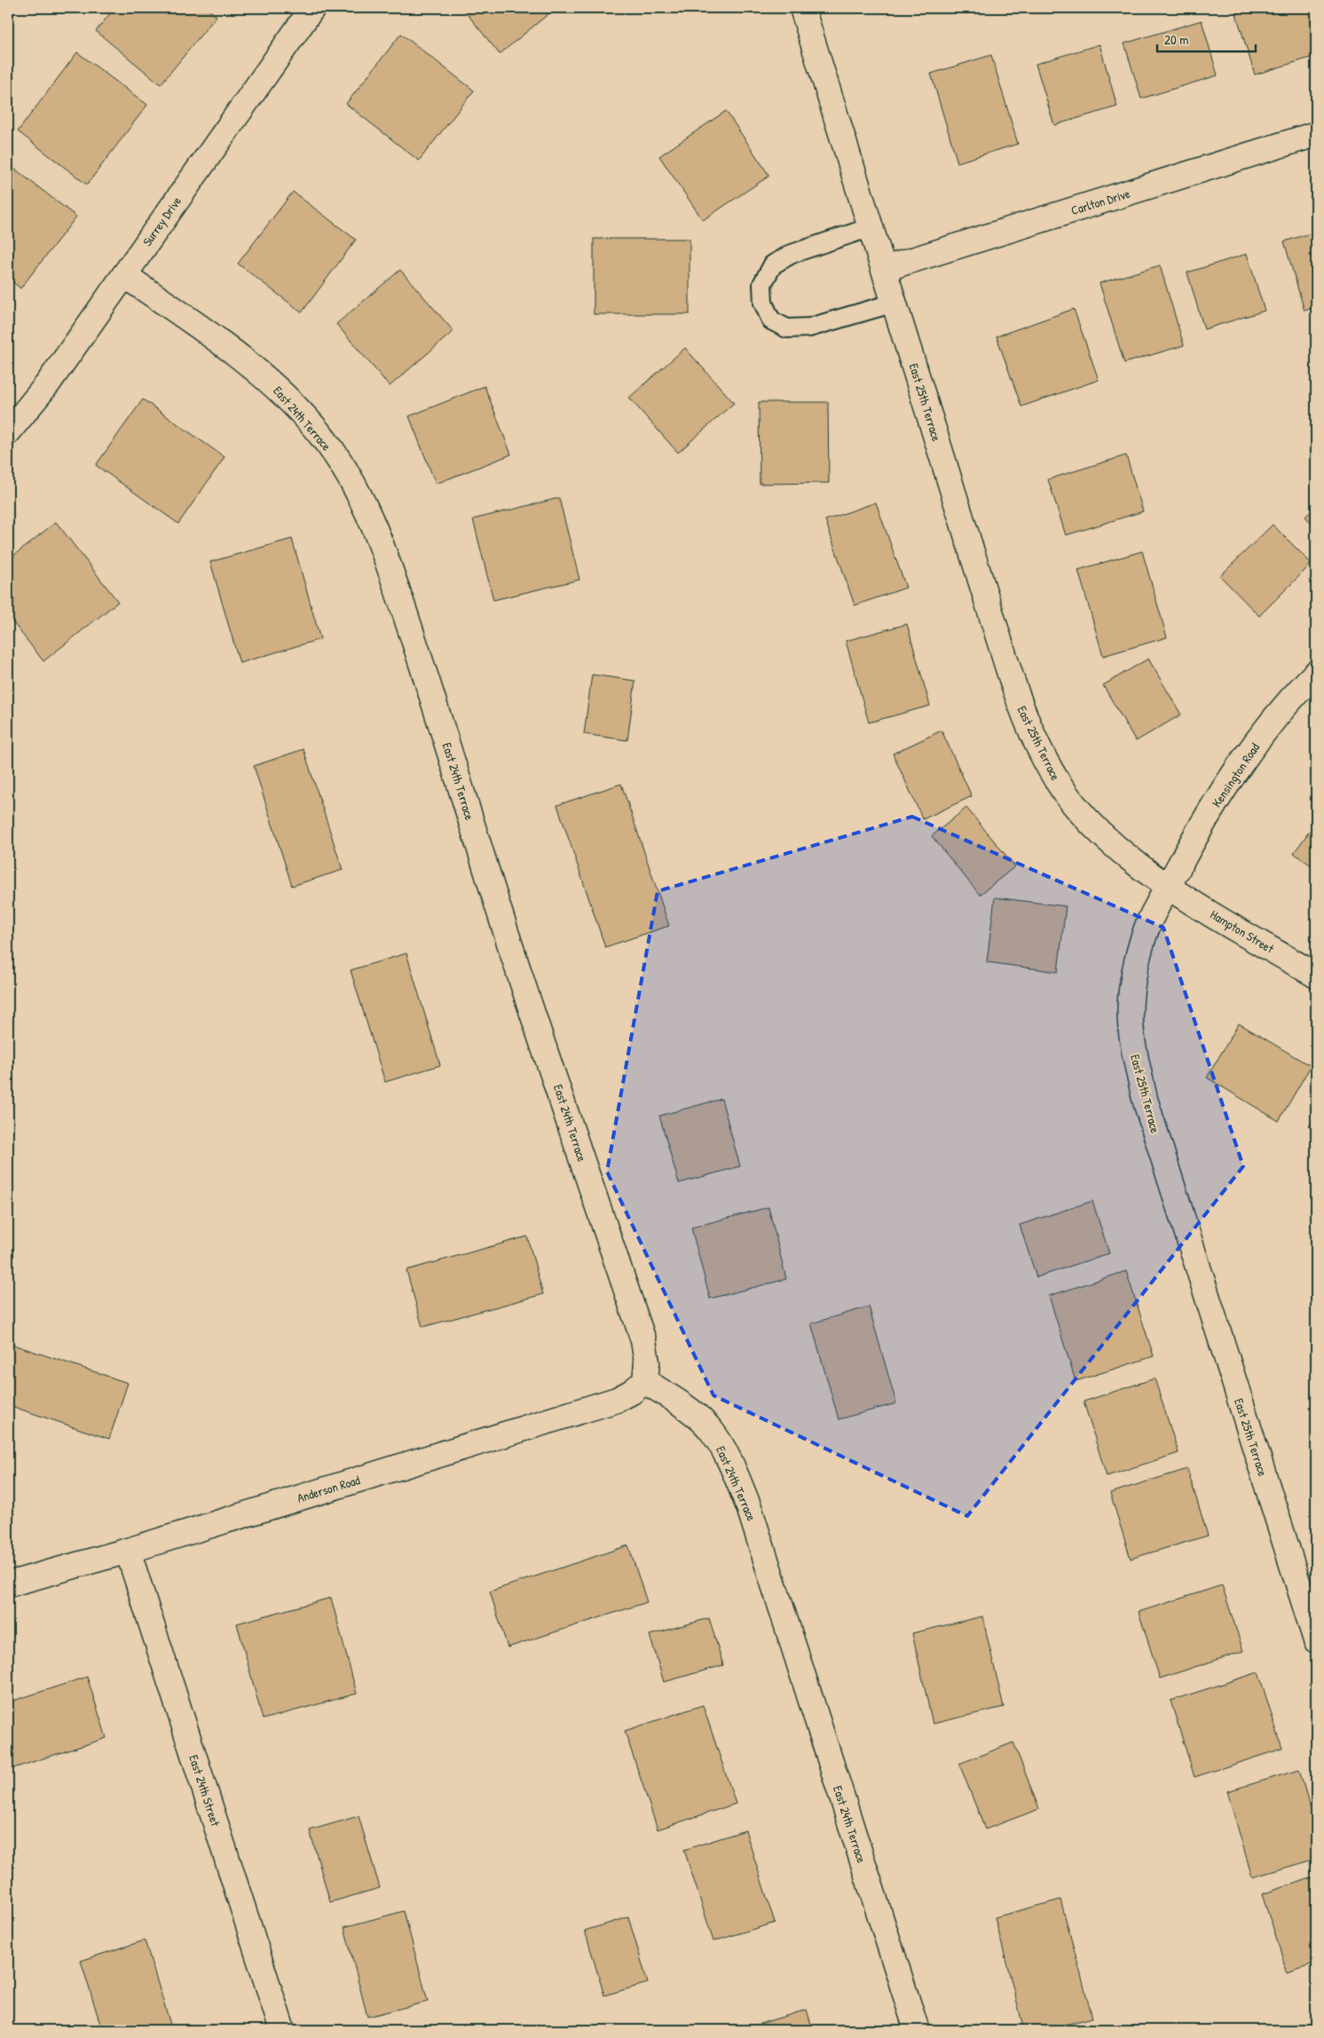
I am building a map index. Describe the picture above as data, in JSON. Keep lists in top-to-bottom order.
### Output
{
  "streets": {
    "street": [
      "Carlton Drive",
      "Surrey Drive",
      "East 25th Terrace",
      "East 24th Terrace",
      "Kensington Road",
      "Hampton Street",
      "Anderson Road",
      "East 24th Street"
    ]
  },
  "crossings": [
    ["Carlton Drive", "East 25th Terrace"],
    ["Surrey Drive", "East 24th Terrace"],
    ["East 25th Terrace", "Kensington Road"],
    ["East 25th Terrace", "Hampton Street"],
    ["East 24th Terrace", "Anderson Road"],
    ["Kensington Road", "Hampton Street"],
    ["Anderson Road", "East 24th Street"]
  ],
  "scale_bar": "20 m"
}
